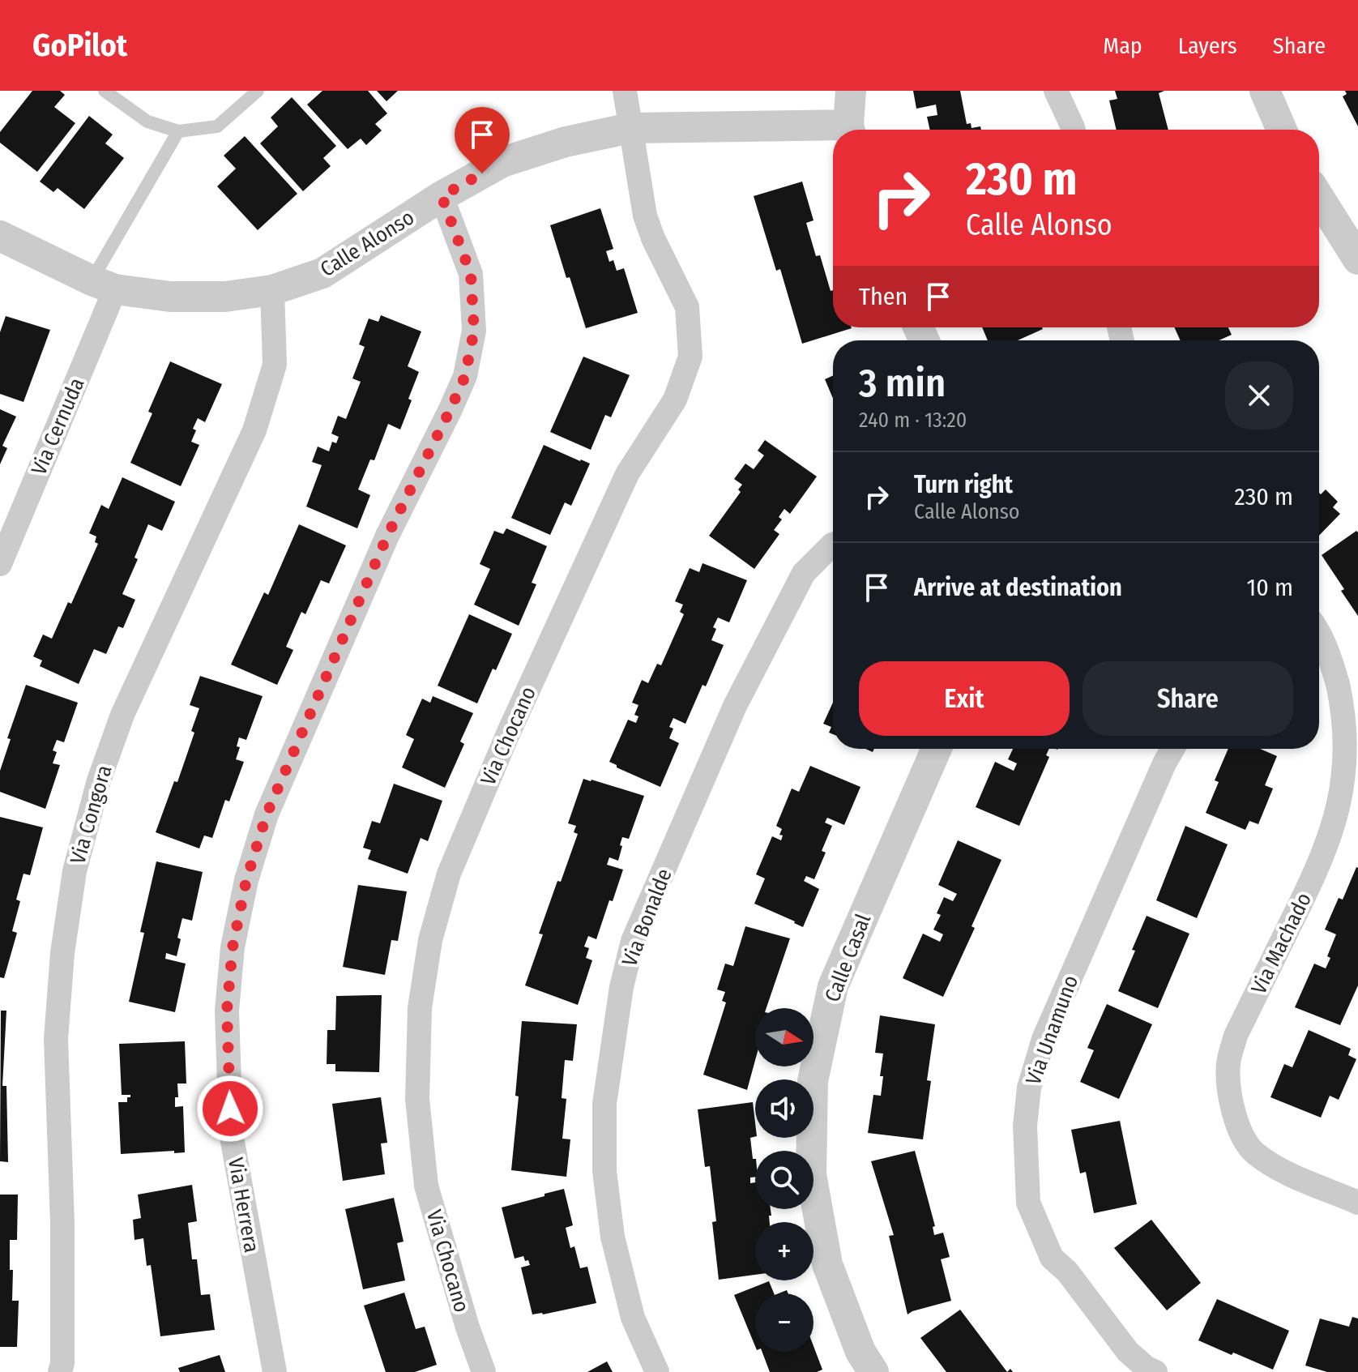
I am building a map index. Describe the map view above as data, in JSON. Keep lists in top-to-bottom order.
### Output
{
  "streets": {
    "street": [
      "Calle Alonso",
      "Via Cernuda",
      "Via Chocano",
      "Via Congora",
      "Via Bonalde",
      "Via Machado",
      "Calle Casal",
      "Via Unamuno",
      "Via Herrera"
    ]
  },
  "crossings": [
    ["Calle Alonso", "Via Cernuda"],
    ["Calle Alonso", "Via Chocano"],
    ["Calle Alonso", "Via Congora"],
    ["Calle Alonso", "Via Herrera"]
  ],
  "north": "right",
  "page": {
    "header": "GoPilot",
    "nav": ["Map", "Layers", "Share"],
    "turn": ["230 m", "Calle Alonso"],
    "then": "Then",
    "heading": ["3 min", "240 m · 13:20"],
    "list": [
      {
        "name": "Turn right",
        "note": "Calle Alonso",
        "value": "230 m"
      },
      {
        "name": "Arrive at destination",
        "value": "10 m"
      }
    ],
    "buttons": ["Exit", "Share"],
    "map_buttons": ["+", "−"]
  }
}
